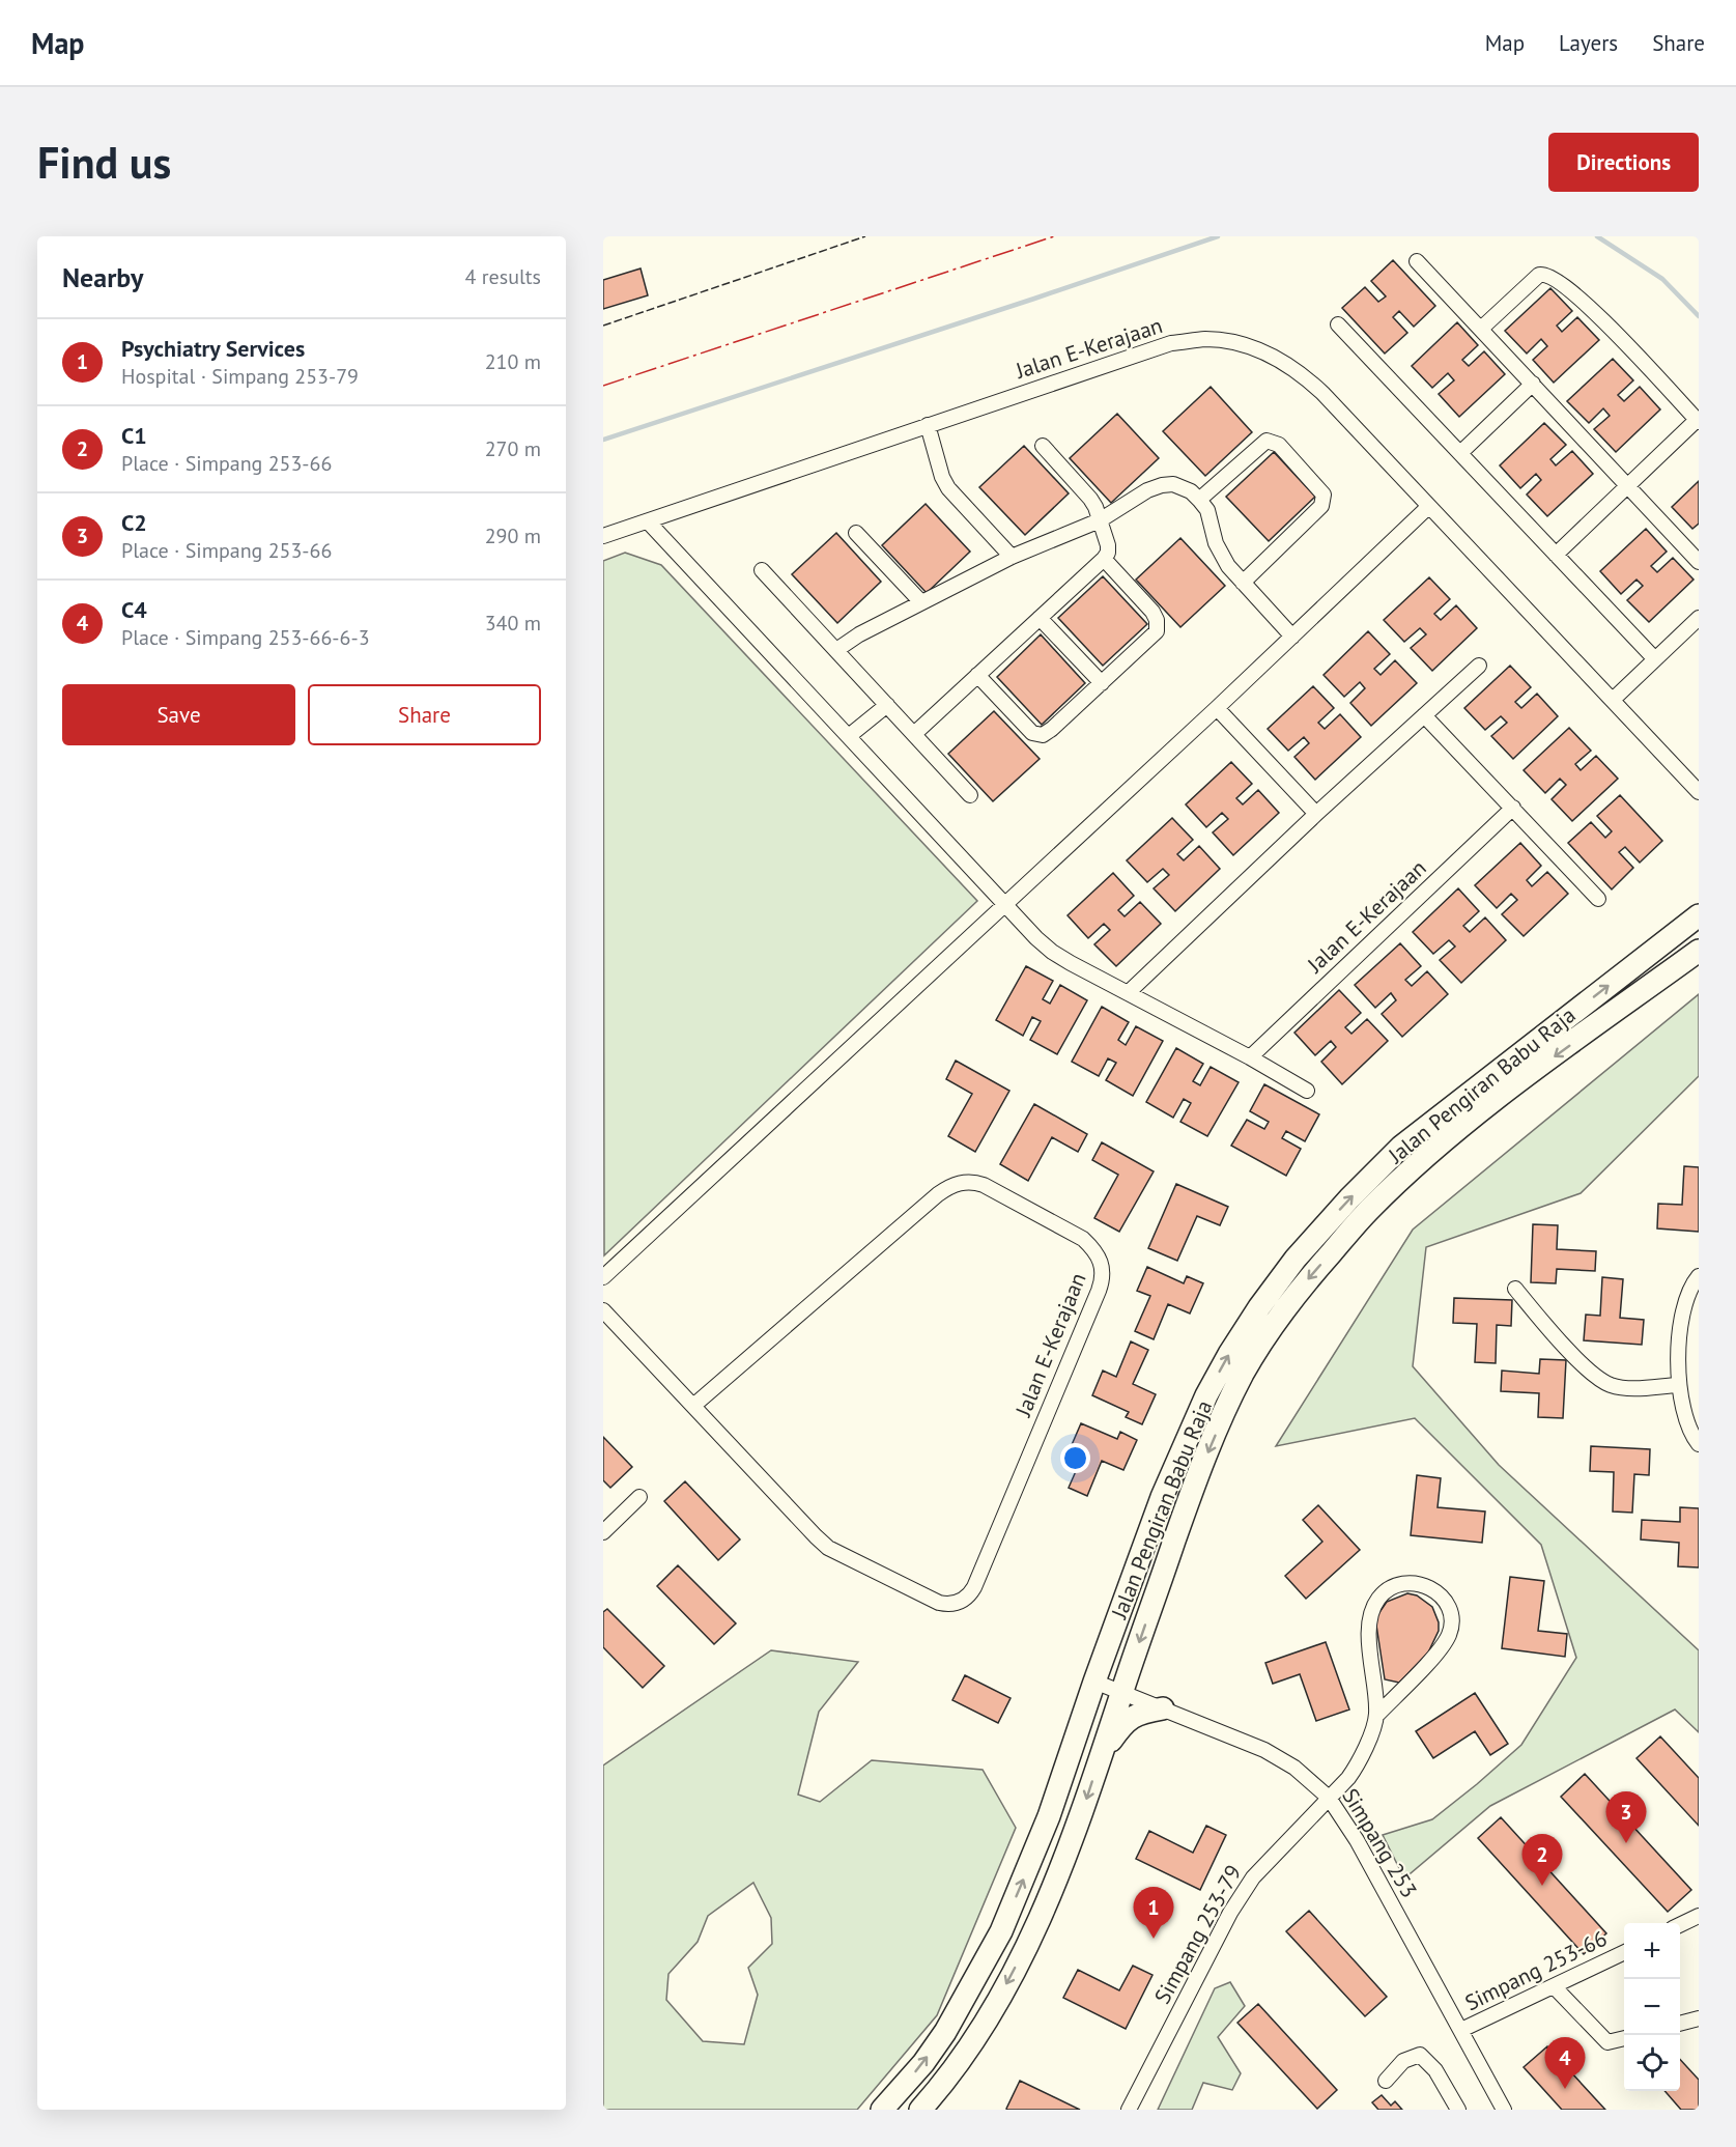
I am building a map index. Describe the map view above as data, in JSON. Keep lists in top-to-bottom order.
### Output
{
  "streets": {
    "main road": ["Jalan Pengiran Babu Raja"],
    "street": [
      "Jalan E-Kerajaan",
      "Simpang 253",
      "Simpang 253-79",
      "Simpang 253-66"
    ]
  },
  "crossings": [
    ["Jalan Pengiran Babu Raja", "Simpang 253"],
    ["Simpang 253", "Simpang 253-79"],
    ["Simpang 253", "Simpang 253-66"]
  ],
  "page": {
    "header": "Map",
    "nav": ["Map", "Layers", "Share"],
    "buttons": [
      "Directions",
      ["Save", "Share"]
    ],
    "title": "Find us",
    "heading": ["Nearby", "4 results"],
    "list": [
      {
        "mark": "1",
        "name": "Psychiatry Services",
        "note": "Hospital · Simpang 253-79",
        "value": "210 m"
      },
      {
        "mark": "2",
        "name": "C1",
        "note": "Place · Simpang 253-66",
        "value": "270 m"
      },
      {
        "mark": "3",
        "name": "C2",
        "note": "Place · Simpang 253-66",
        "value": "290 m"
      },
      {
        "mark": "4",
        "name": "C4",
        "note": "Place · Simpang 253-66-6-3",
        "value": "340 m"
      }
    ],
    "pins": [
      "3",
      "2",
      "1",
      "4"
    ],
    "map_buttons": ["+", "−"]
  }
}
